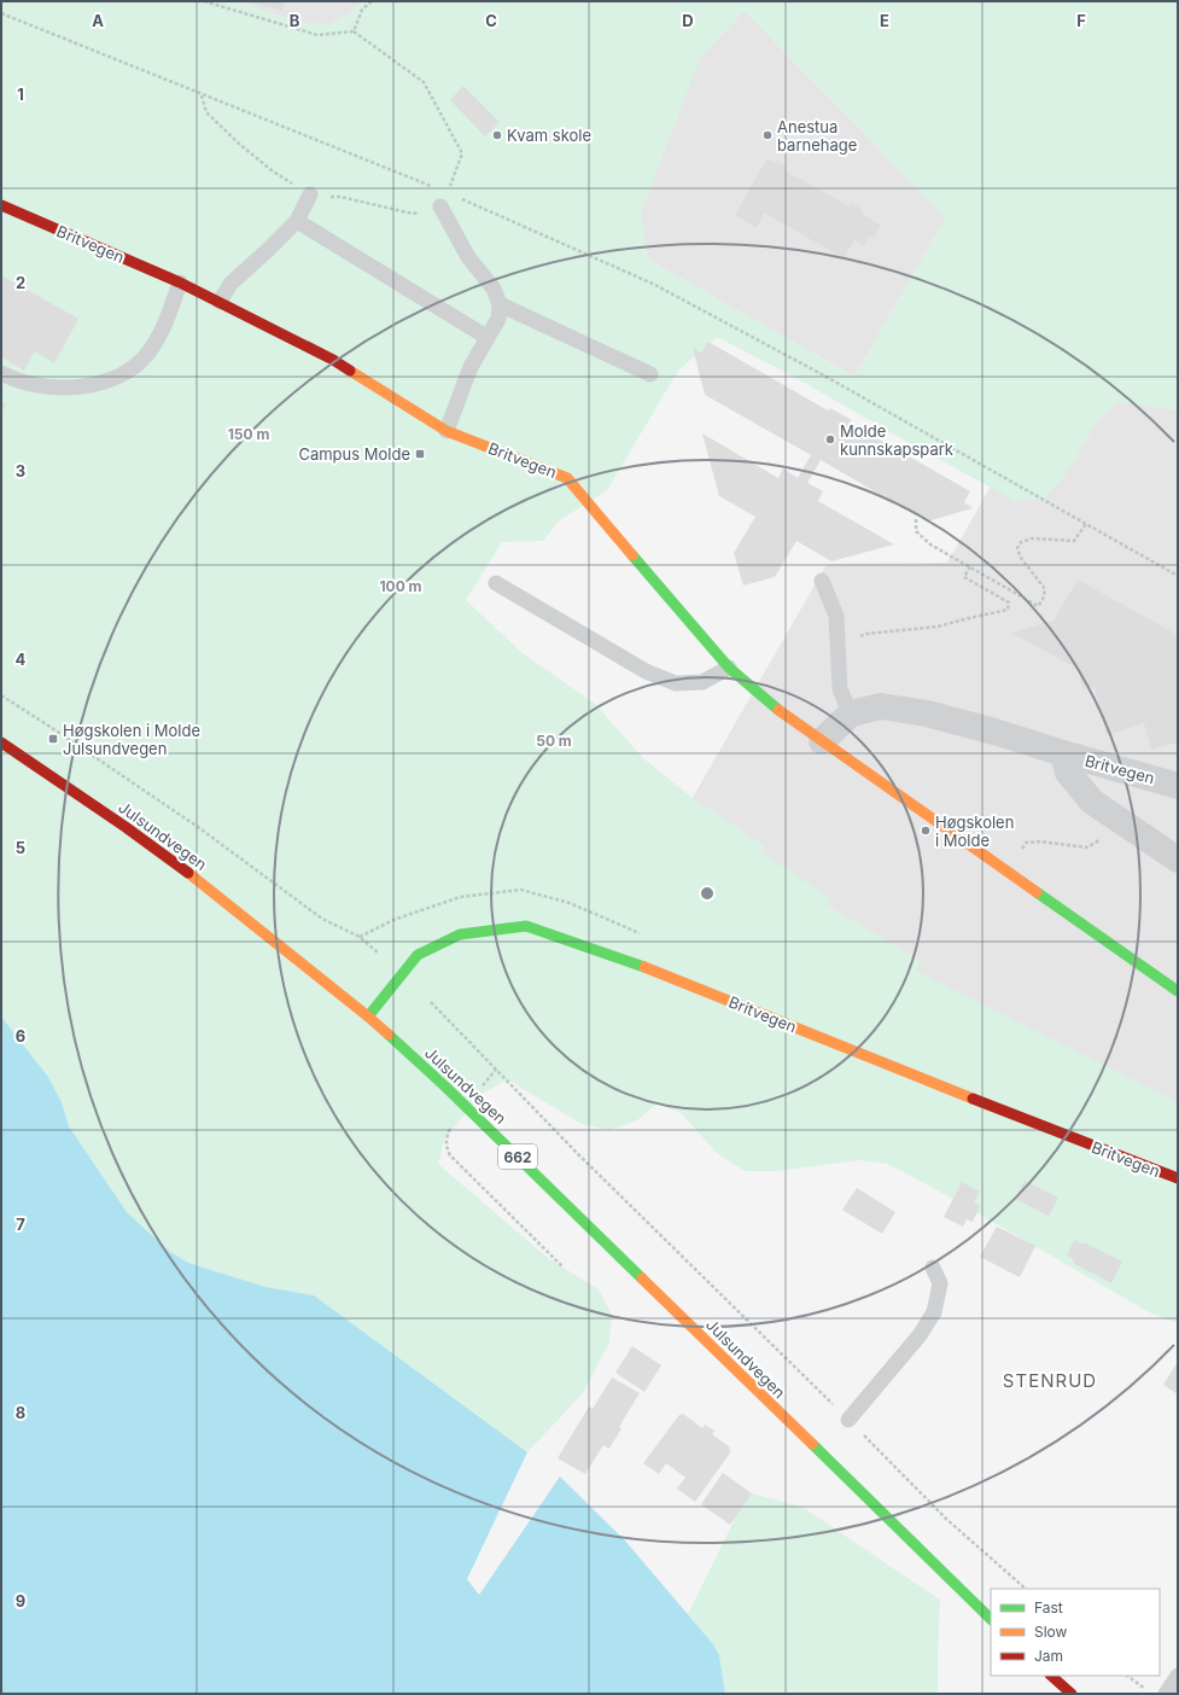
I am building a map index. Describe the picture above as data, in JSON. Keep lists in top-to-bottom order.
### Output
{
  "streets": {
    "street": ["Britvegen", "Julsundvegen", "662"]
  },
  "crossings": [
    ["Britvegen", "Julsundvegen"]
  ],
  "districts": ["STENRUD"],
  "places": {
    "other": [
      "Kvam skole",
      "Anestua barnehage",
      "Molde kunnskapspark",
      "Høgskolen i Molde"
    ],
    "transit": ["Campus Molde", "Høgskolen i Molde Julsundvegen"]
  },
  "legend": ["Fast", "Slow", "Jam"],
  "grid": {
    "columns": [
      "A",
      "B",
      "C",
      "D",
      "E",
      "F"
    ],
    "rows": [
      "1",
      "2",
      "3",
      "4",
      "5",
      "6",
      "7",
      "8",
      "9"
    ]
  },
  "rings": ["150 m", "100 m", "50 m"]
}
